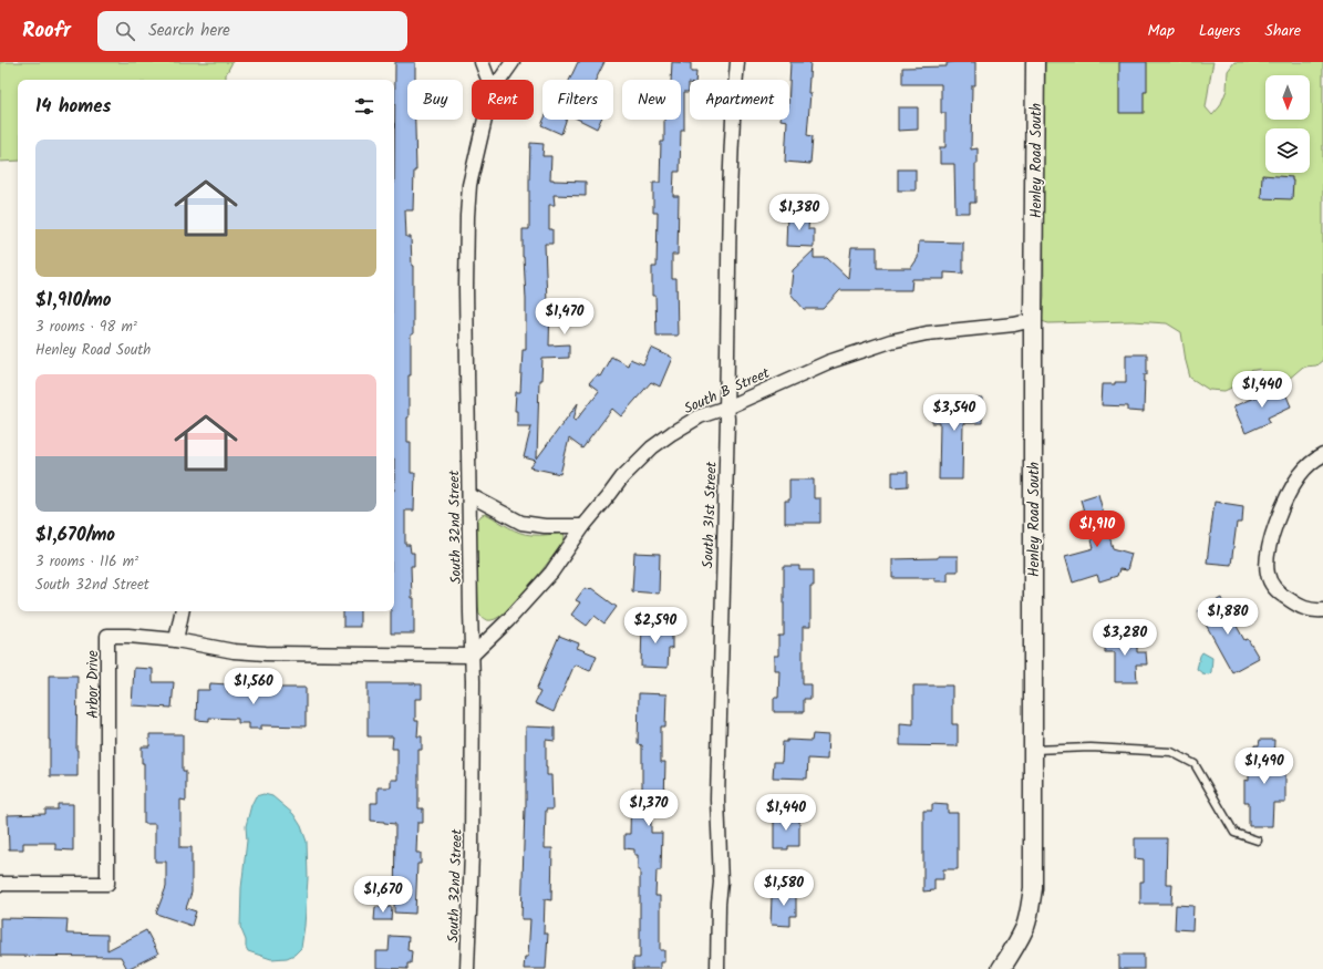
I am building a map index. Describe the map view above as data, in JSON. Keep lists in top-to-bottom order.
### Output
{
  "streets": {
    "street": [
      "Henley Road South",
      "South B Street",
      "South 31st Street",
      "South 32nd Street",
      "Arbor Drive"
    ]
  },
  "crossings": [
    ["Henley Road South", "South B Street"],
    ["South B Street", "South 31st Street"],
    ["South B Street", "South 32nd Street"],
    ["South B Street", "Arbor Drive"],
    ["South 32nd Street", "Arbor Drive"]
  ],
  "north": "bottom",
  "page": {
    "header": "Roofr",
    "search": "Search here",
    "nav": ["Map", "Layers", "Share"],
    "chip": [
      "Buy",
      "Rent",
      "Filters",
      "New",
      "Apartment"
    ],
    "heading": "14 homes",
    "list": [
      {
        "name": "$1,910/mo",
        "note": "3 rooms · 98 m² · Henley Road South"
      },
      {
        "name": "$1,670/mo",
        "note": "3 rooms · 116 m² · South 32nd Street"
      }
    ],
    "price": [
      "$1,380",
      "$1,470",
      "$1,440",
      "$3,540",
      "$1,910",
      "$1,880",
      "$2,590",
      "$3,280",
      "$1,560",
      "$1,490",
      "$1,370",
      "$1,440",
      "$1,580",
      "$1,670"
    ]
  }
}
